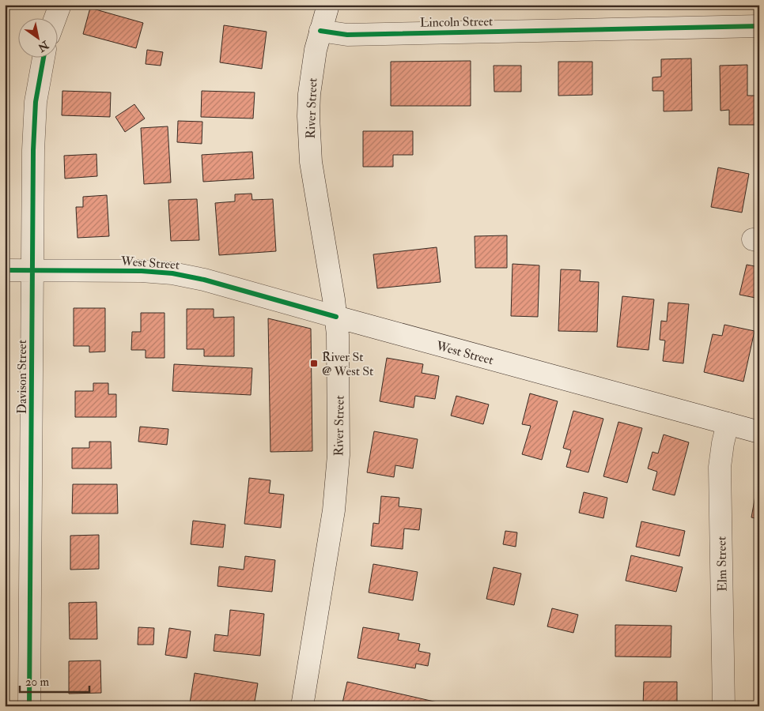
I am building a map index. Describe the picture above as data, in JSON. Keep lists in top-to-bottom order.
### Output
{
  "streets": {
    "street": [
      "Lincoln Street",
      "River Street",
      "West Street",
      "Davison Street",
      "Elm Street"
    ]
  },
  "crossings": [
    ["Lincoln Street", "River Street"],
    ["River Street", "West Street"],
    ["West Street", "Davison Street"],
    ["West Street", "Elm Street"]
  ],
  "places": {
    "transit": ["River St @ West St"]
  },
  "scale_bar": "20 m",
  "north": "bottom right"
}
